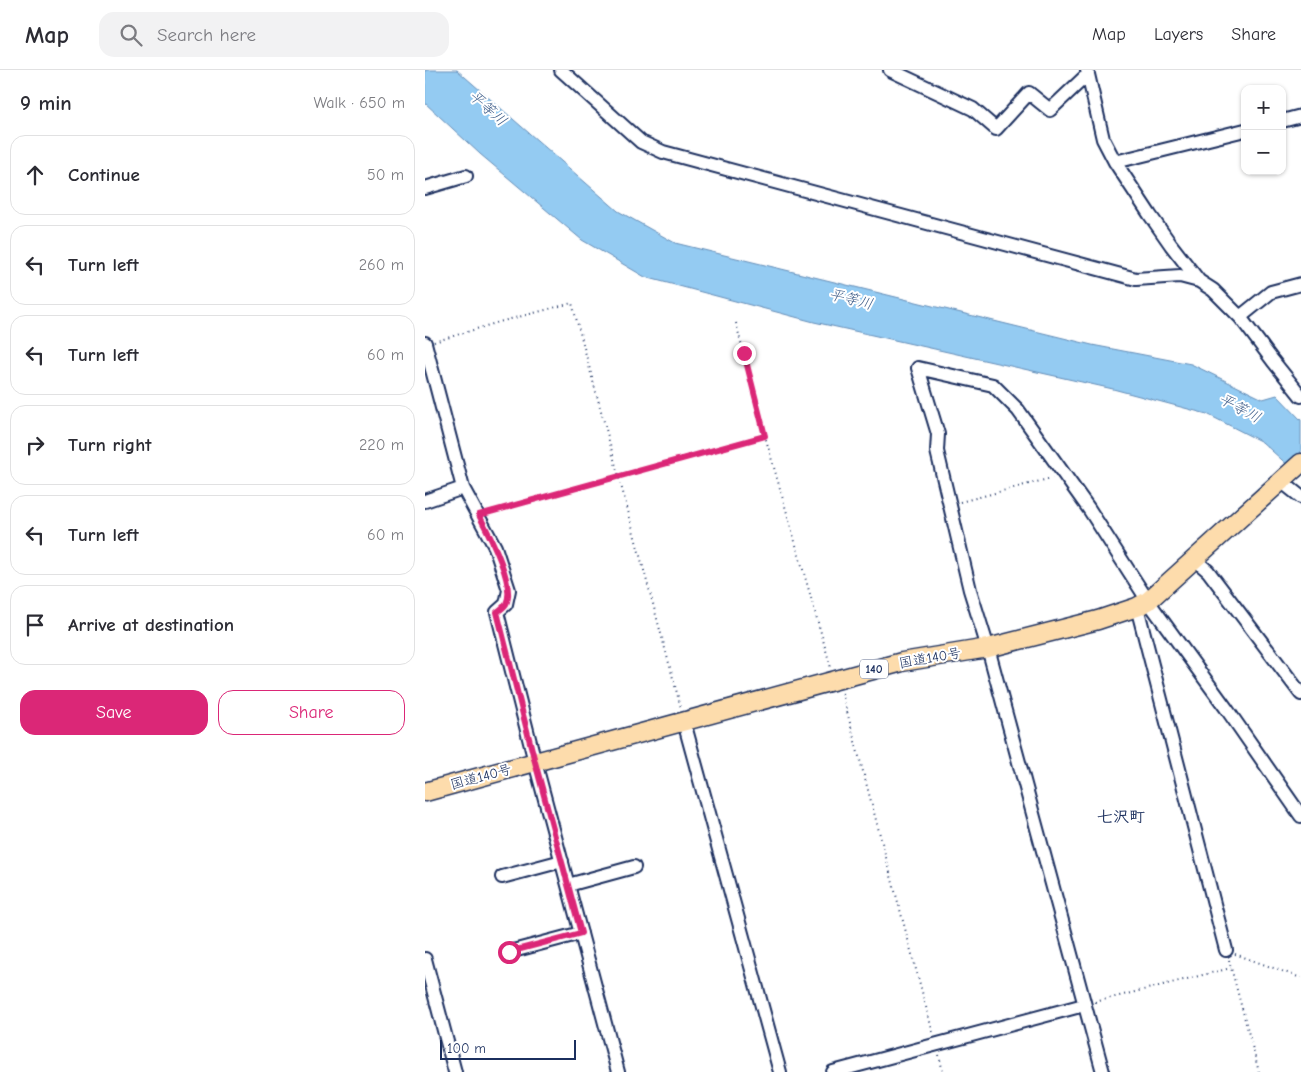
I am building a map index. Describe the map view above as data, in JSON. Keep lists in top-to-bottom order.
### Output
{
  "streets": {
    "highway": ["国道140号", "140"]
  },
  "districts": ["七沢町"],
  "water": ["平等川"],
  "scale_bar": "100 m",
  "page": {
    "header": "Map",
    "search": "Search here",
    "nav": ["Map", "Layers", "Share"],
    "heading": ["9 min", "Walk · 650 m"],
    "map_buttons": ["+", "−"],
    "list": [
      ["Continue", "50 m"],
      ["Turn left", "260 m"],
      ["Turn left", "60 m"],
      ["Turn right", "220 m"],
      ["Turn left", "60 m"],
      "Arrive at destination"
    ],
    "buttons": ["Save", "Share"],
    "scale": "100 m"
  }
}
